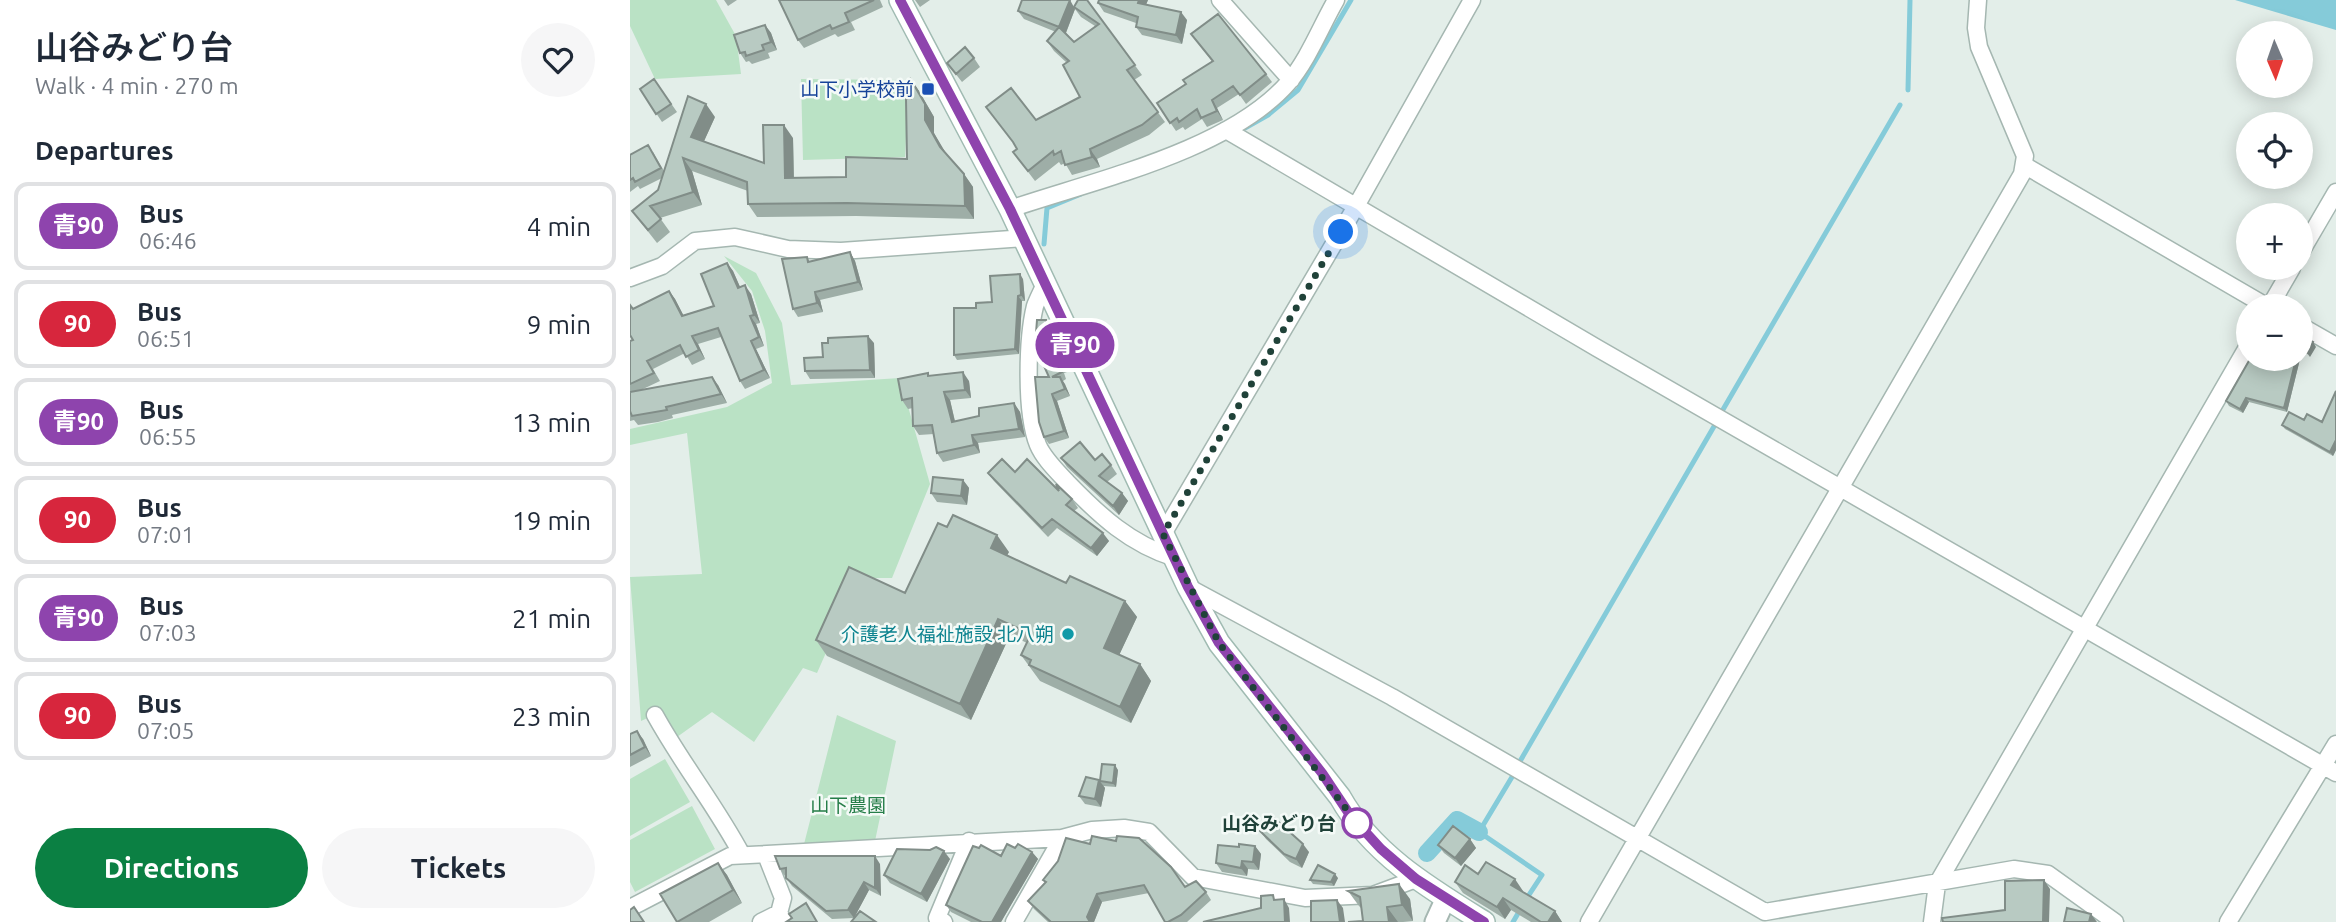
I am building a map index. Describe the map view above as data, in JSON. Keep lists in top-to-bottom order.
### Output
{
  "parks": ["山下農園"],
  "places": {
    "transit": ["山下小学校前"],
    "other": ["介護老人福祉施設 北八朔", "山谷みどり台"]
  },
  "lines": ["bus line 青90"],
  "north": "bottom",
  "page": {
    "heading": [
      ["山谷みどり台", "Walk · 4 min · 270 m"],
      "Departures"
    ],
    "on_map": "青90",
    "map_buttons": ["+", "−"],
    "list": [
      {
        "mark": "青90",
        "name": "Bus",
        "note": "06:46",
        "value": "4 min"
      },
      {
        "mark": "90",
        "name": "Bus",
        "note": "06:51",
        "value": "9 min"
      },
      {
        "mark": "青90",
        "name": "Bus",
        "note": "06:55",
        "value": "13 min"
      },
      {
        "mark": "90",
        "name": "Bus",
        "note": "07:01",
        "value": "19 min"
      },
      {
        "mark": "青90",
        "name": "Bus",
        "note": "07:03",
        "value": "21 min"
      },
      {
        "mark": "90",
        "name": "Bus",
        "note": "07:05",
        "value": "23 min"
      }
    ],
    "buttons": ["Directions", "Tickets"]
  }
}
